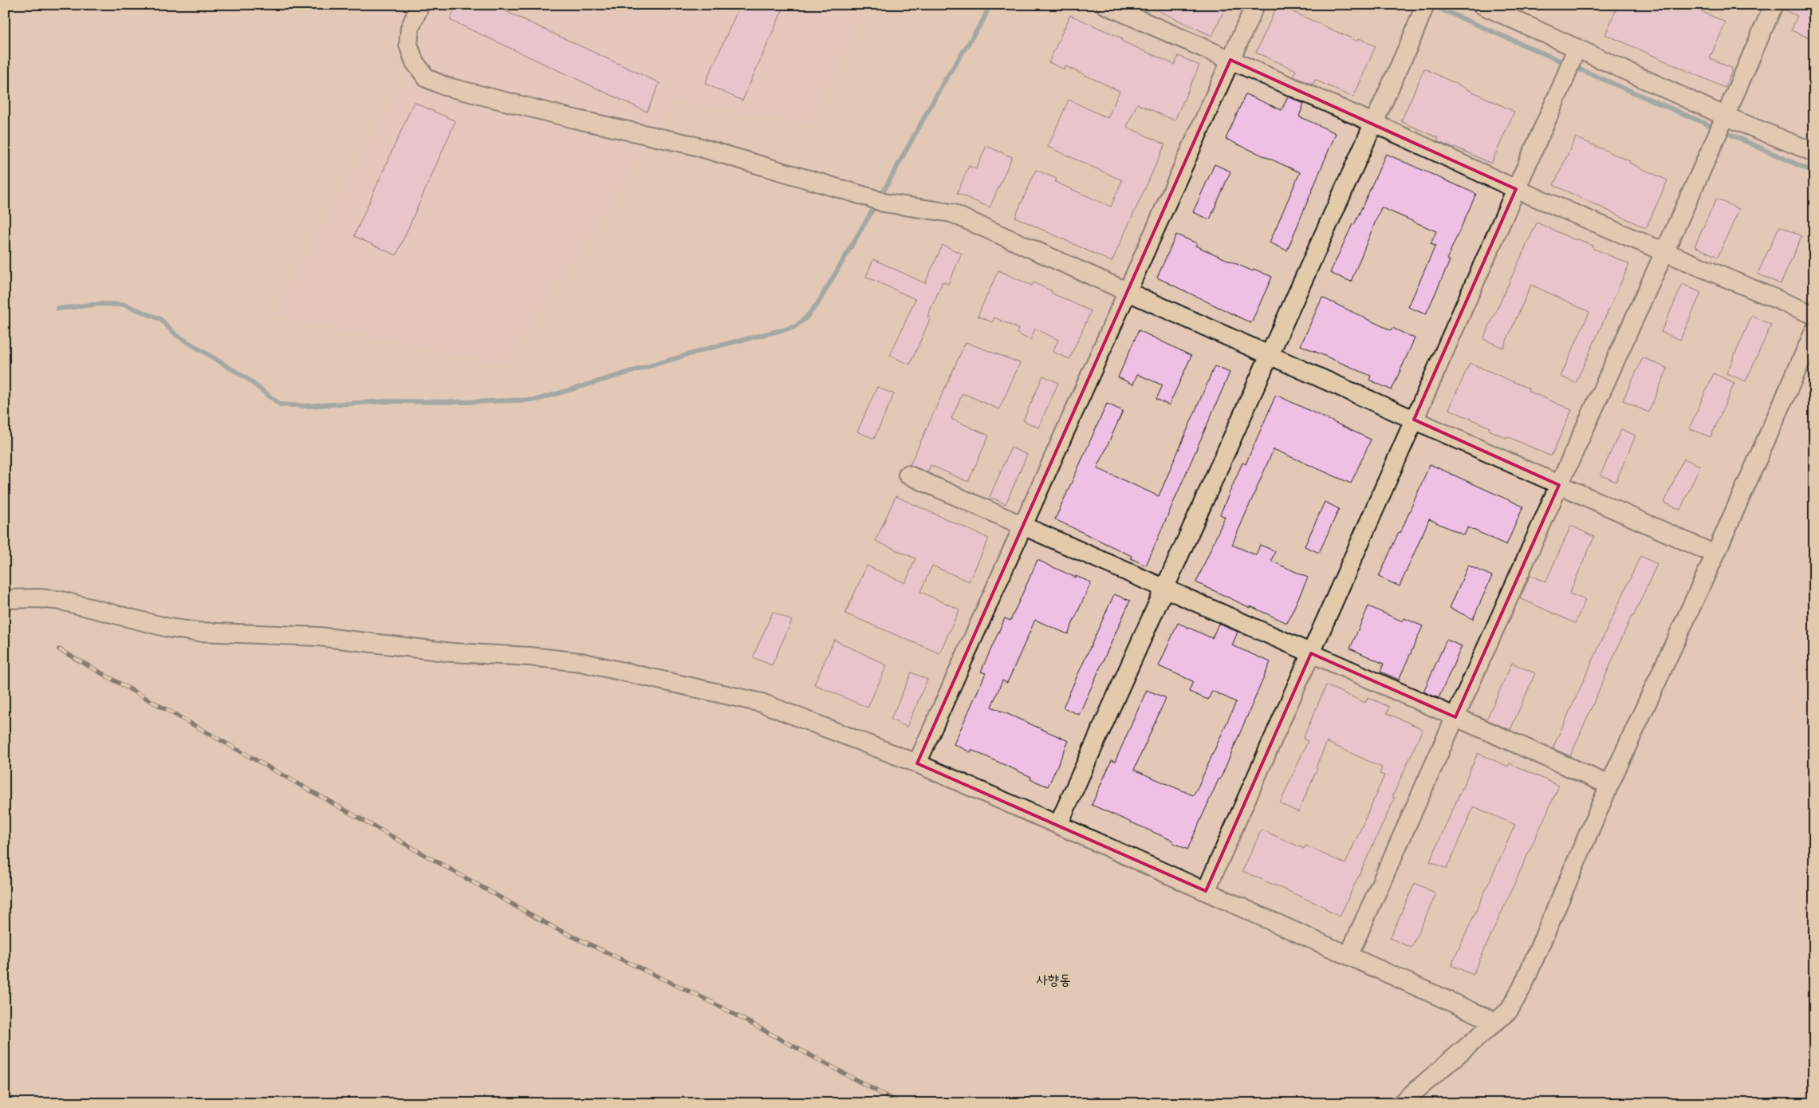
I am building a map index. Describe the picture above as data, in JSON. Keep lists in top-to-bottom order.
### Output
{
  "districts": ["사향동"]
}
